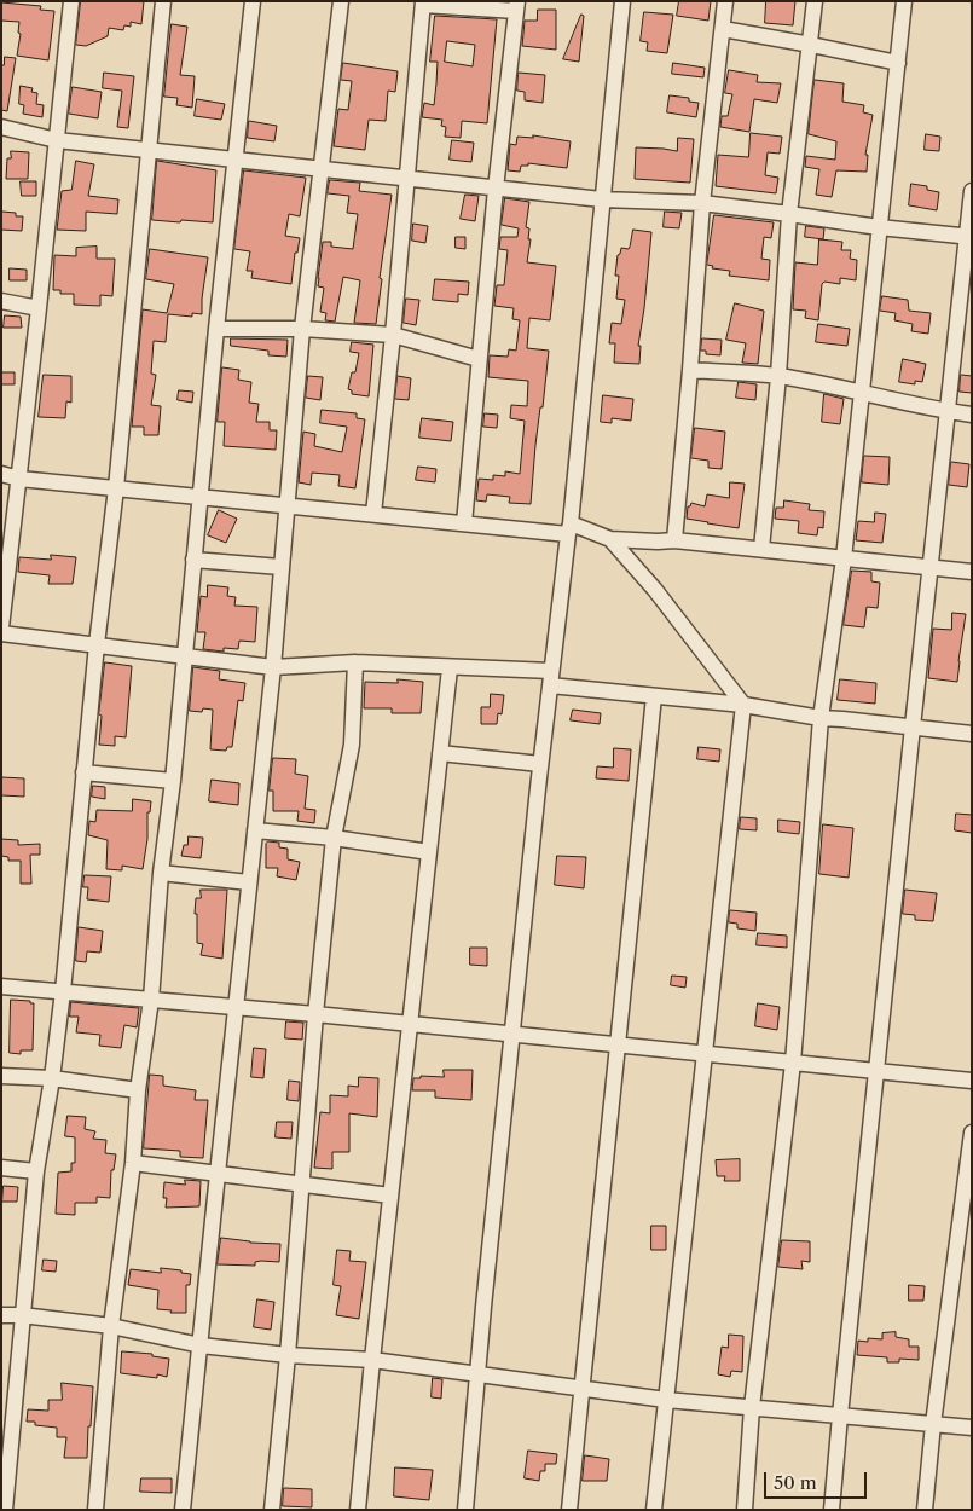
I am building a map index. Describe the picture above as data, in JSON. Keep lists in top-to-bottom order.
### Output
{
  "scale_bar": "50 m"
}
